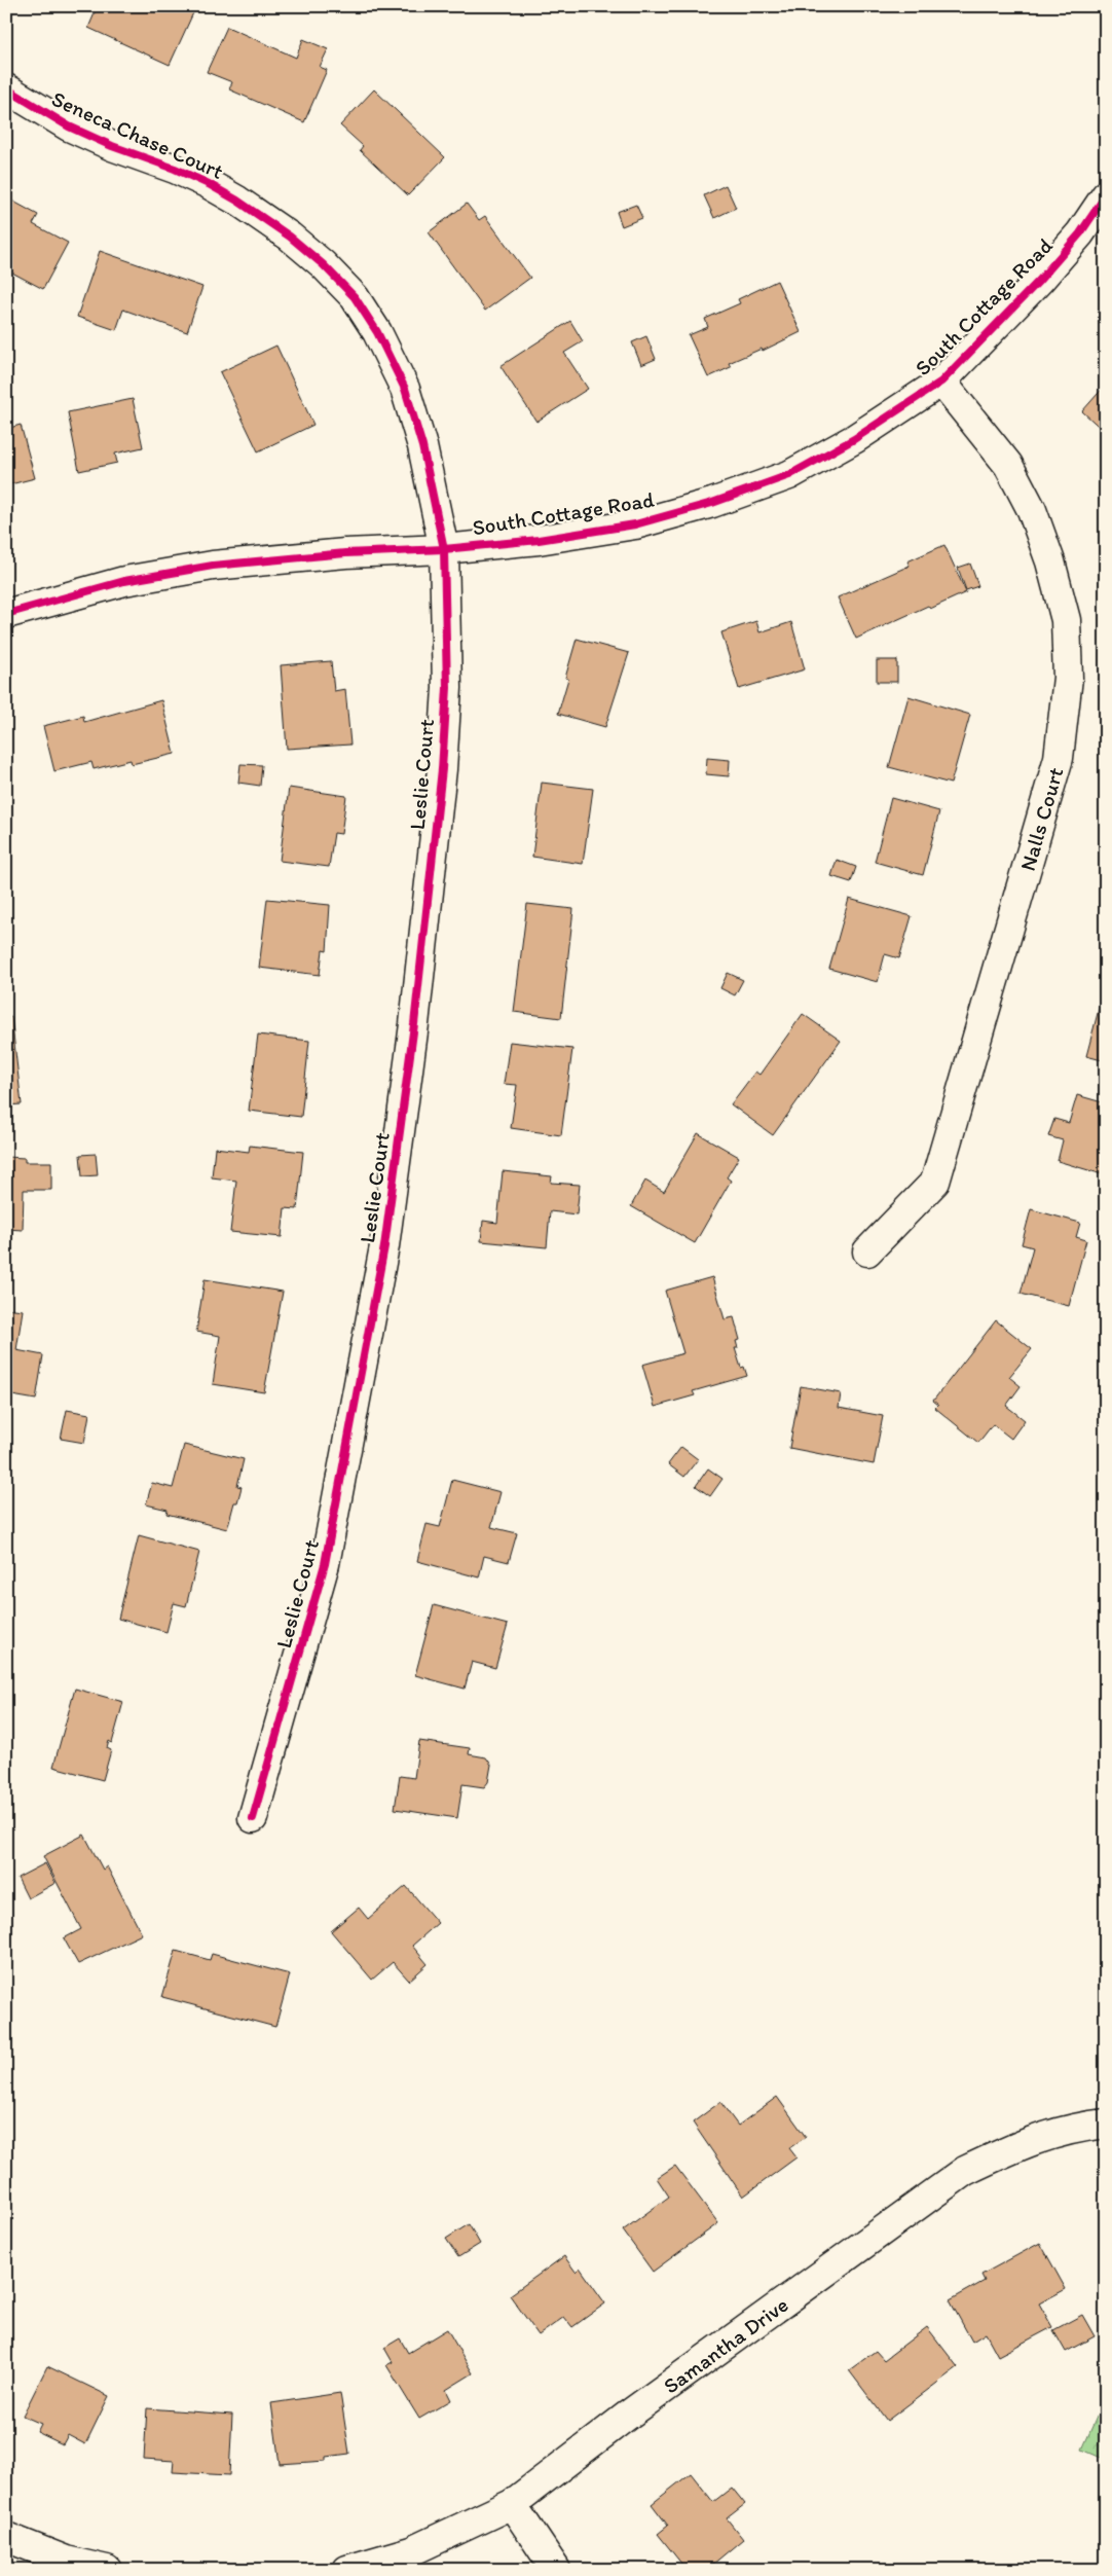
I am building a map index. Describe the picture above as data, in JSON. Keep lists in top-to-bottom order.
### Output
{
  "streets": {
    "street": [
      "Seneca Chase Court",
      "South Cottage Road",
      "Leslie Court",
      "Nalls Court",
      "Samantha Drive"
    ]
  },
  "crossings": [
    ["Seneca Chase Court", "South Cottage Road"],
    ["Seneca Chase Court", "Leslie Court"],
    ["South Cottage Road", "Leslie Court"],
    ["South Cottage Road", "Nalls Court"]
  ]
}
